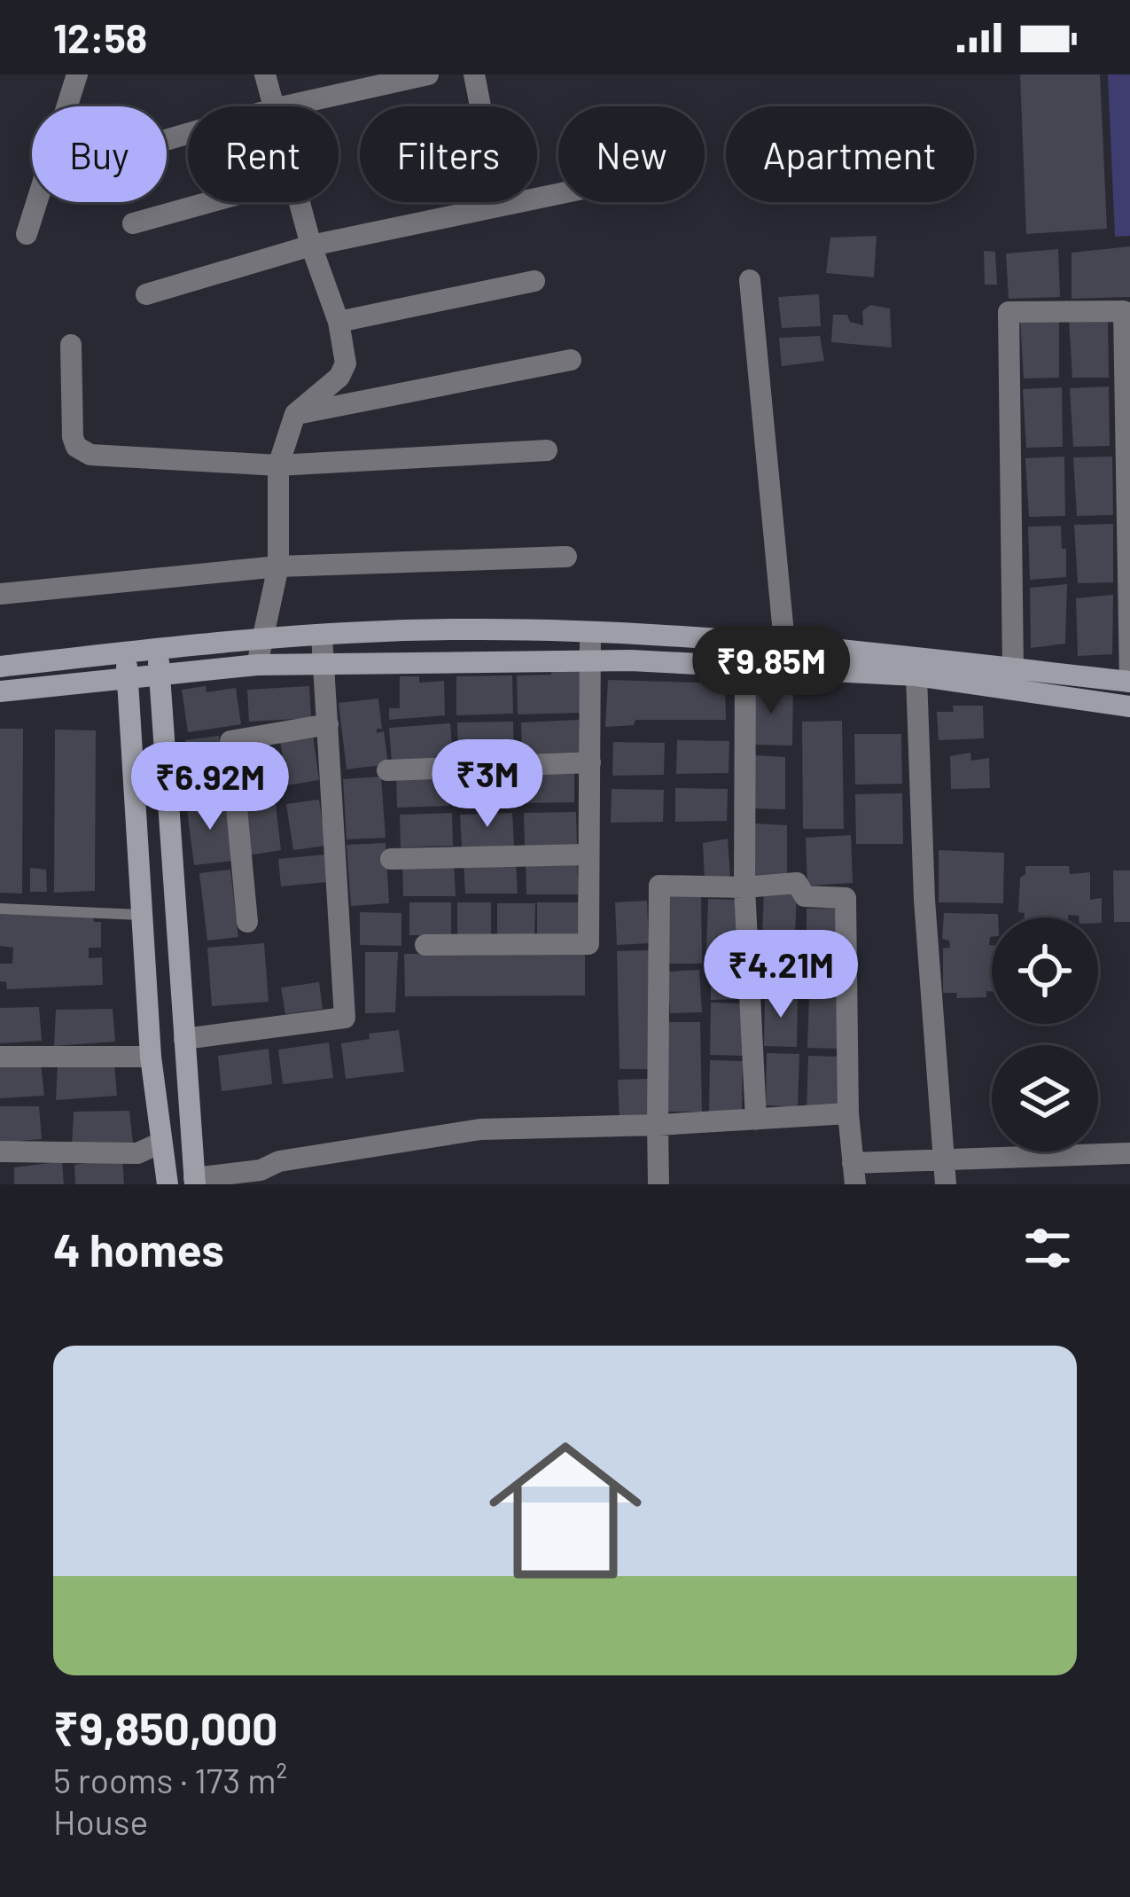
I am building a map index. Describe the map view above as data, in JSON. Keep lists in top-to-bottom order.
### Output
{
  "page": {
    "status": "12:58",
    "chip": [
      "Buy",
      "Rent",
      "Filters",
      "New",
      "Apartment"
    ],
    "price": [
      "₹9.85M",
      "₹3M",
      "₹6.92M",
      "₹4.21M"
    ],
    "heading": "4 homes",
    "list": [
      {
        "name": "₹9,850,000",
        "note": "5 rooms · 173 m² · House"
      }
    ]
  }
}
